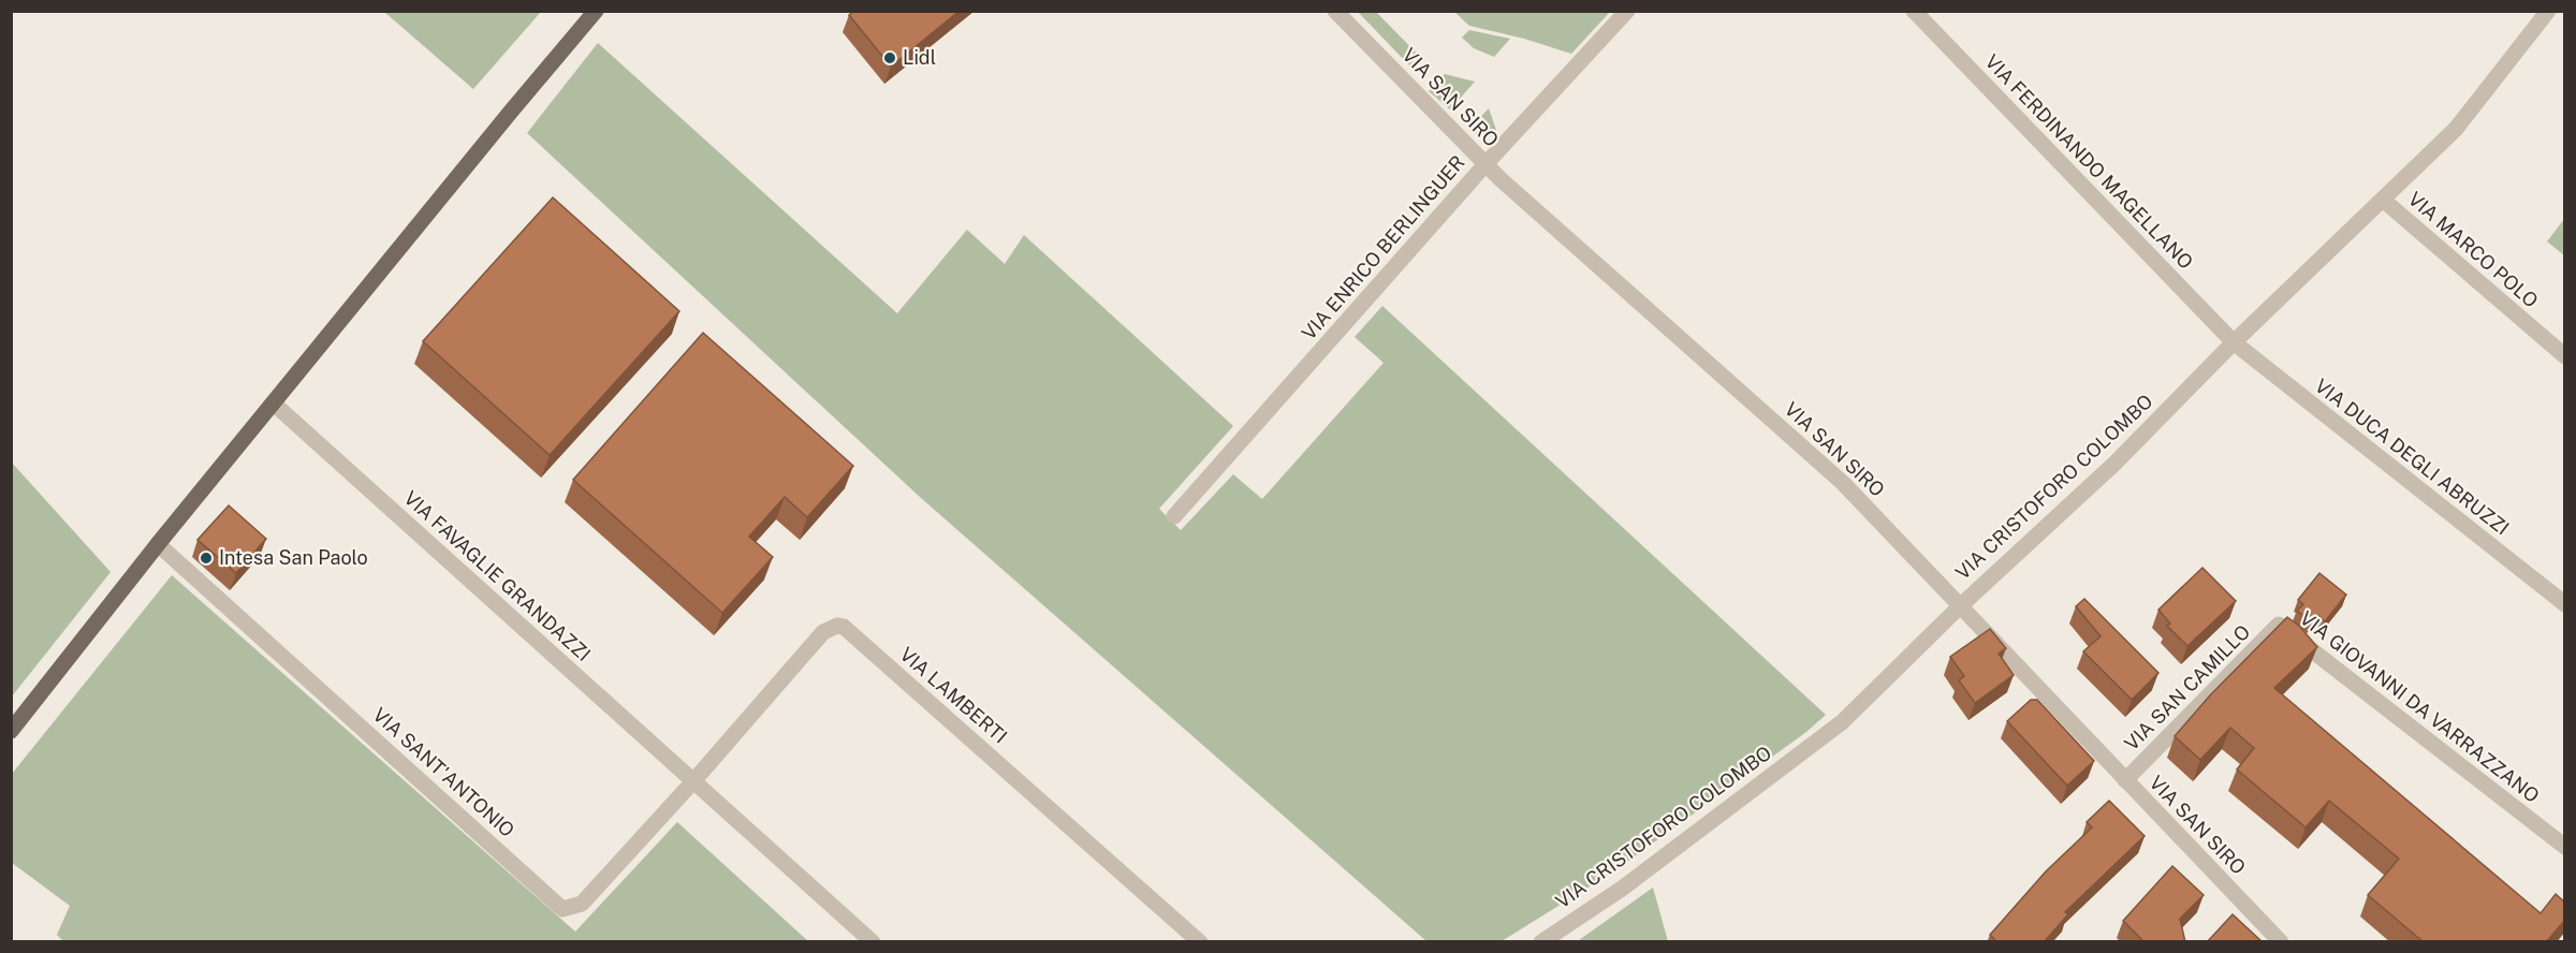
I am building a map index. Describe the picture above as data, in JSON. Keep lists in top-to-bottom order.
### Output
{
  "streets": {
    "street": [
      "VIA SAN SIRO",
      "VIA FERDINANDO MAGELLANO",
      "VIA ENRICO BERLINGUER",
      "VIA MARCO POLO",
      "VIA DUCA DEGLI ABRUZZI",
      "VIA CRISTOFORO COLOMBO",
      "VIA FAVAGLIE GRANDAZZI",
      "VIA SAN CAMILLO",
      "VIA LAMBERTI",
      "VIA GIOVANNI DA VARRAZZANO",
      "VIA SANT'ANTONIO"
    ]
  },
  "crossings": [
    ["VIA SAN SIRO", "VIA ENRICO BERLINGUER"],
    ["VIA SAN SIRO", "VIA CRISTOFORO COLOMBO"],
    ["VIA SAN SIRO", "VIA SAN CAMILLO"],
    ["VIA FERDINANDO MAGELLANO", "VIA DUCA DEGLI ABRUZZI"],
    ["VIA FERDINANDO MAGELLANO", "VIA CRISTOFORO COLOMBO"],
    ["VIA MARCO POLO", "VIA CRISTOFORO COLOMBO"],
    ["VIA DUCA DEGLI ABRUZZI", "VIA CRISTOFORO COLOMBO"],
    ["VIA FAVAGLIE GRANDAZZI", "VIA LAMBERTI"],
    ["VIA FAVAGLIE GRANDAZZI", "VIA SANT'ANTONIO"],
    ["VIA SAN CAMILLO", "VIA GIOVANNI DA VARRAZZANO"],
    ["VIA LAMBERTI", "VIA SANT'ANTONIO"]
  ],
  "places": ["Lidl", "Intesa San Paolo"]
}
